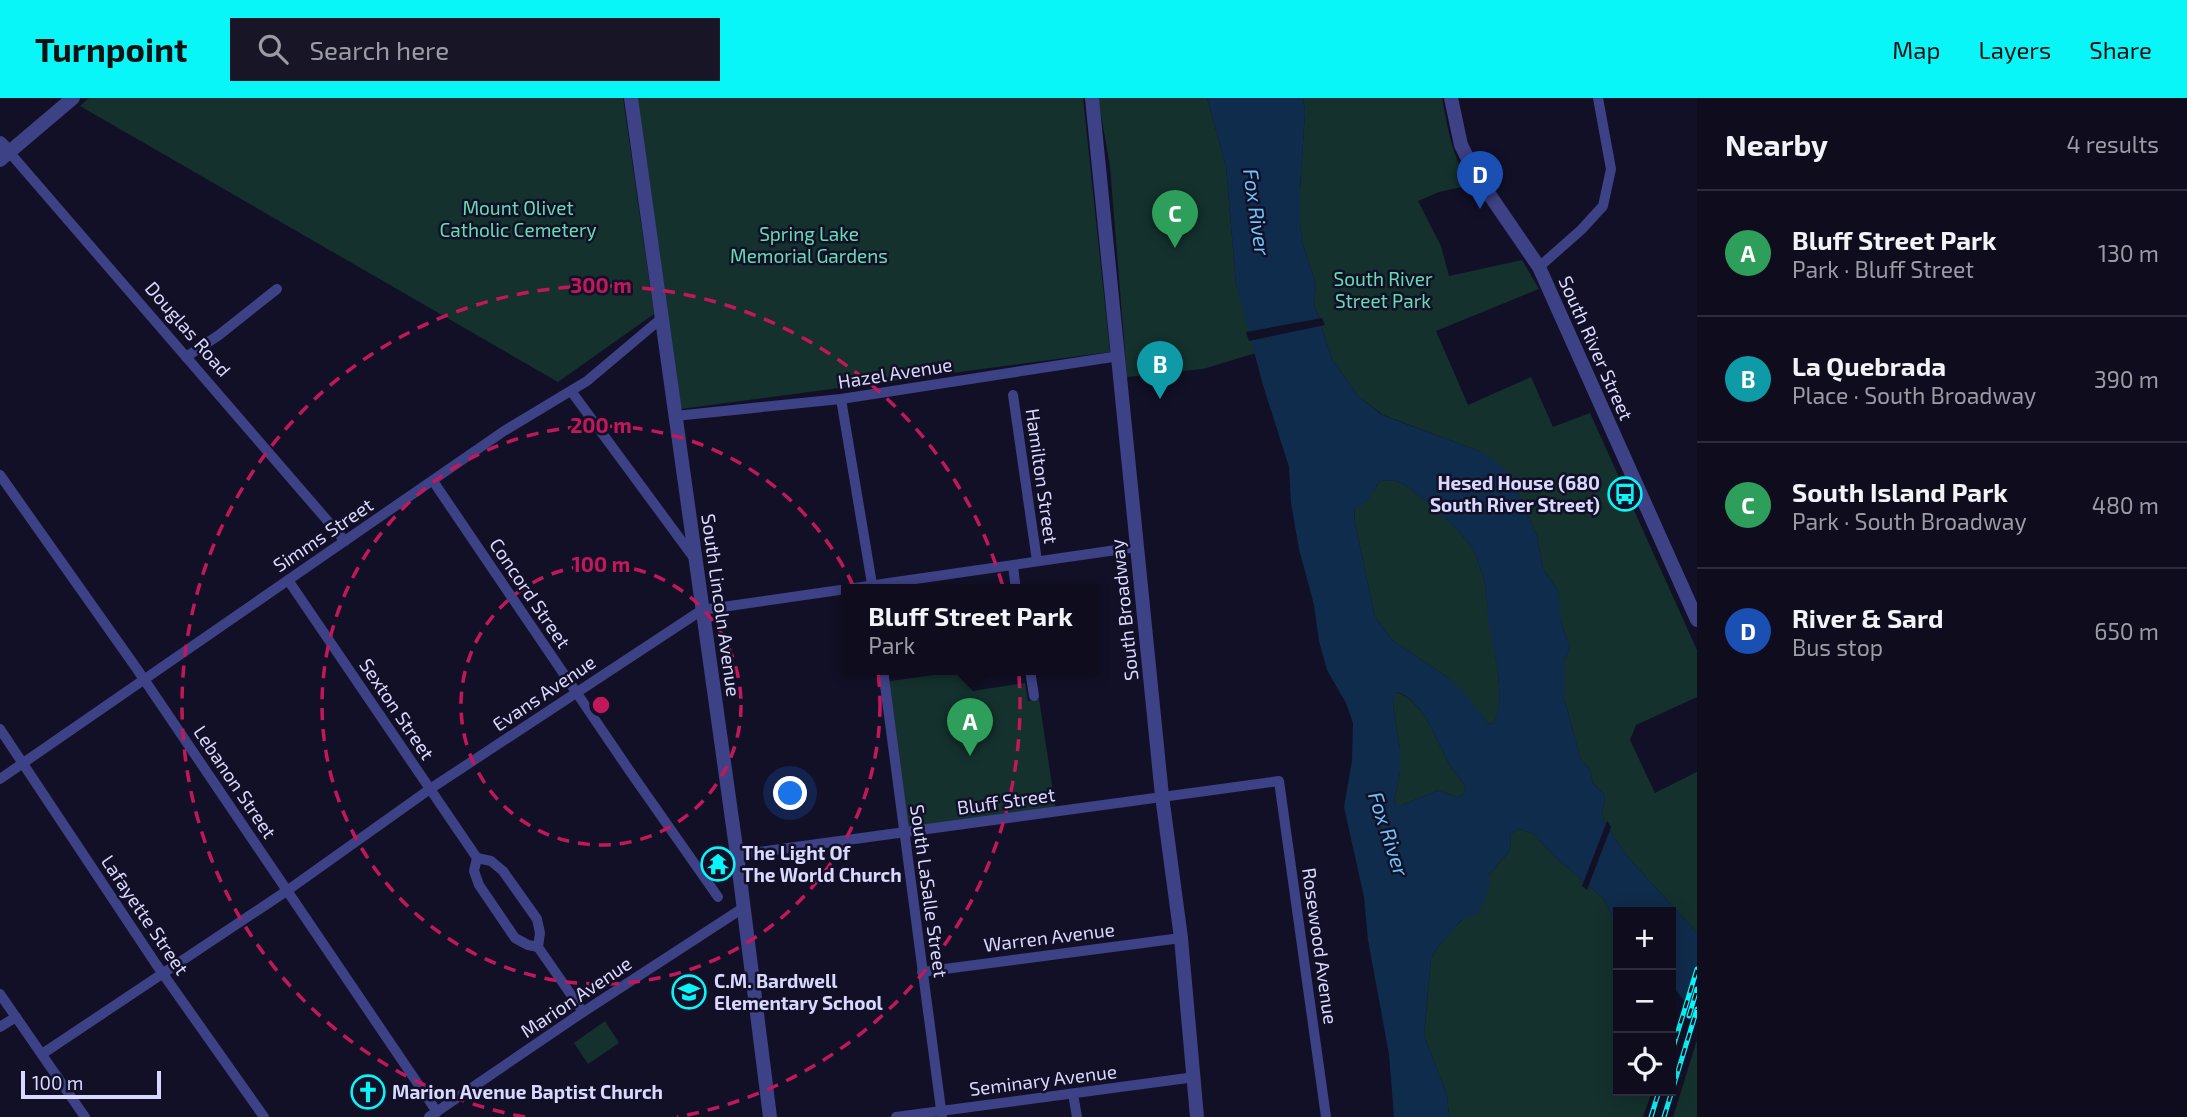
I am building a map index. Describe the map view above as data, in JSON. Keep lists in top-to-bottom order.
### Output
{
  "streets": {
    "street": [
      "Douglas Road",
      "South River Street",
      "Hazel Avenue",
      "Hamilton Street",
      "Simms Street",
      "Concord Street",
      "South Lincoln Avenue",
      "South Broadway",
      "Evans Avenue",
      "Sexton Street",
      "Lebanon Street",
      "Bluff Street",
      "South LaSalle Street",
      "Lafayette Street",
      "Warren Avenue",
      "Rosewood Avenue",
      "Marion Avenue",
      "Seminary Avenue"
    ]
  },
  "crossings": [
    ["Douglas Road", "Simms Street"],
    ["Hazel Avenue", "South Lincoln Avenue"],
    ["Hazel Avenue", "South Broadway"],
    ["Hamilton Street", "Evans Avenue"],
    ["Simms Street", "Concord Street"],
    ["Simms Street", "South Lincoln Avenue"],
    ["Simms Street", "Sexton Street"],
    ["Simms Street", "Lebanon Street"],
    ["Simms Street", "Lafayette Street"],
    ["Concord Street", "Evans Avenue"],
    ["South Lincoln Avenue", "Evans Avenue"],
    ["South Lincoln Avenue", "Bluff Street"],
    ["South Lincoln Avenue", "Marion Avenue"],
    ["South Broadway", "Evans Avenue"],
    ["South Broadway", "Bluff Street"],
    ["South Broadway", "Warren Avenue"],
    ["South Broadway", "Seminary Avenue"],
    ["Evans Avenue", "Sexton Street"],
    ["Evans Avenue", "Lebanon Street"],
    ["Evans Avenue", "Lafayette Street"],
    ["Sexton Street", "Marion Avenue"],
    ["Lebanon Street", "Marion Avenue"],
    ["Bluff Street", "South LaSalle Street"],
    ["Bluff Street", "Rosewood Avenue"],
    ["South LaSalle Street", "Warren Avenue"],
    ["South LaSalle Street", "Seminary Avenue"]
  ],
  "water": ["Fox River"],
  "parks": ["Mount Olivet Catholic Cemetery", "Spring Lake Memorial Gardens", "South River Street Park"],
  "places": {
    "bus stop": ["Hesed House (680 South River Street)"],
    "temple": ["The Light Of The World Church"],
    "school or university": ["C.M. Bardwell Elementary School"],
    "church": ["Marion Avenue Baptist Church"]
  },
  "scale_bar": "100 m",
  "page": {
    "header": "Turnpoint",
    "search": "Search here",
    "nav": ["Map", "Layers", "Share"],
    "heading": ["Nearby", "4 results"],
    "pins": [
      "D",
      "C",
      "B",
      "A"
    ],
    "list": [
      {
        "mark": "A",
        "name": "Bluff Street Park",
        "note": "Park · Bluff Street",
        "value": "130 m"
      },
      {
        "mark": "B",
        "name": "La Quebrada",
        "note": "Place · South Broadway",
        "value": "390 m"
      },
      {
        "mark": "C",
        "name": "South Island Park",
        "note": "Park · South Broadway",
        "value": "480 m"
      },
      {
        "mark": "D",
        "name": "River & Sard",
        "note": "Bus stop",
        "value": "650 m"
      }
    ],
    "popup": ["Bluff Street Park", "Park"],
    "map_buttons": ["+", "−"],
    "scale": "100 m"
  },
  "rings": ["300 m", "200 m", "100 m"]
}
